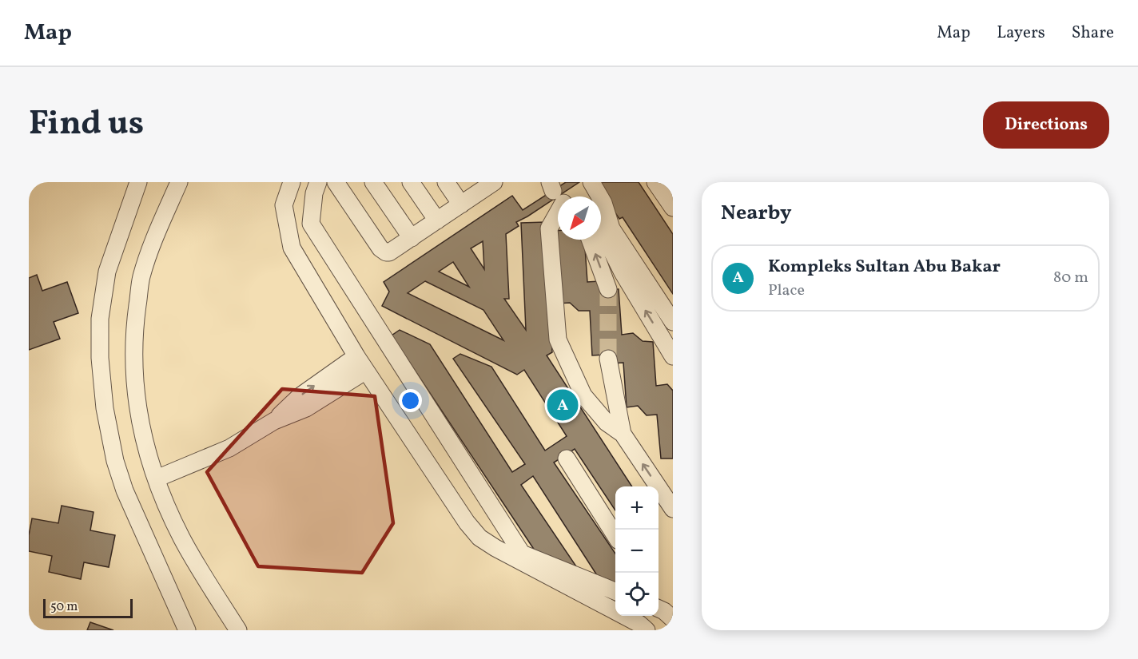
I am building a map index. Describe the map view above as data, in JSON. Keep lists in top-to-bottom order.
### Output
{
  "scale_bar": "50 m",
  "north": "bottom left",
  "page": {
    "header": "Map",
    "nav": ["Map", "Layers", "Share"],
    "title": "Find us",
    "buttons": "Directions",
    "heading": "Nearby",
    "list": [
      {
        "mark": "A",
        "name": "Kompleks Sultan Abu Bakar",
        "note": "Place",
        "value": "80 m"
      }
    ],
    "pins": "A",
    "map_buttons": ["+", "−"],
    "scale": "50 m"
  }
}
